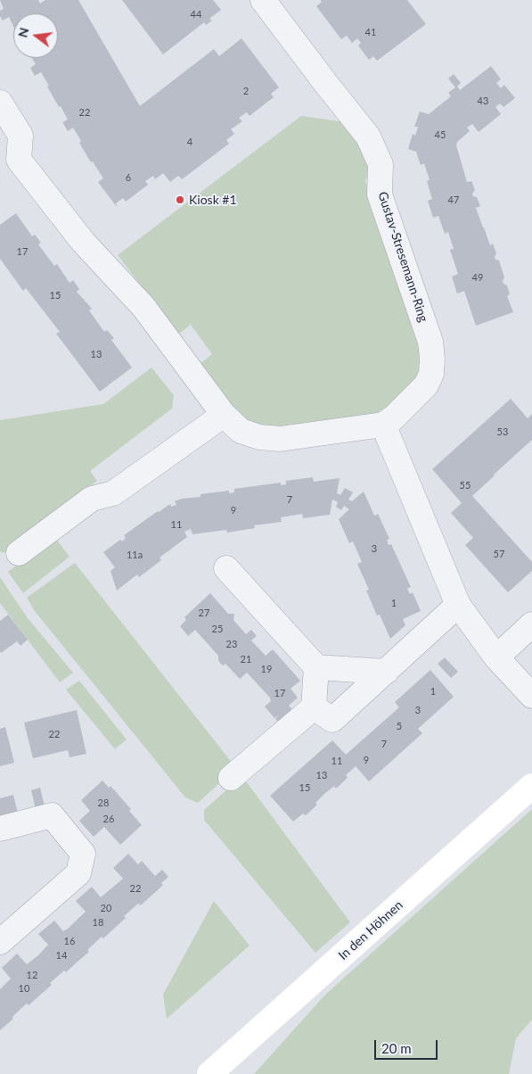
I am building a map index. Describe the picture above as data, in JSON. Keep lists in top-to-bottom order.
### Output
{
  "streets": {
    "street": ["Gustav-Stresemann-Ring", "In den Höhnen"]
  },
  "places": ["Kiosk #1"],
  "house_numbers": [
    "44",
    "41",
    "2",
    "43",
    "22",
    "45",
    "4",
    "6",
    "47",
    "17",
    "49",
    "15",
    "13",
    "53",
    "55",
    "7",
    "9",
    "11",
    "3",
    "57",
    "11a",
    "1",
    "27",
    "25",
    "23",
    "21",
    "19",
    "1",
    "17",
    "3",
    "5",
    "22",
    "7",
    "9",
    "11",
    "13",
    "15",
    "28",
    "26",
    "22",
    "20",
    "18",
    "16",
    "14",
    "12",
    "10"
  ],
  "scale_bar": "20 m",
  "north": "left"
}
